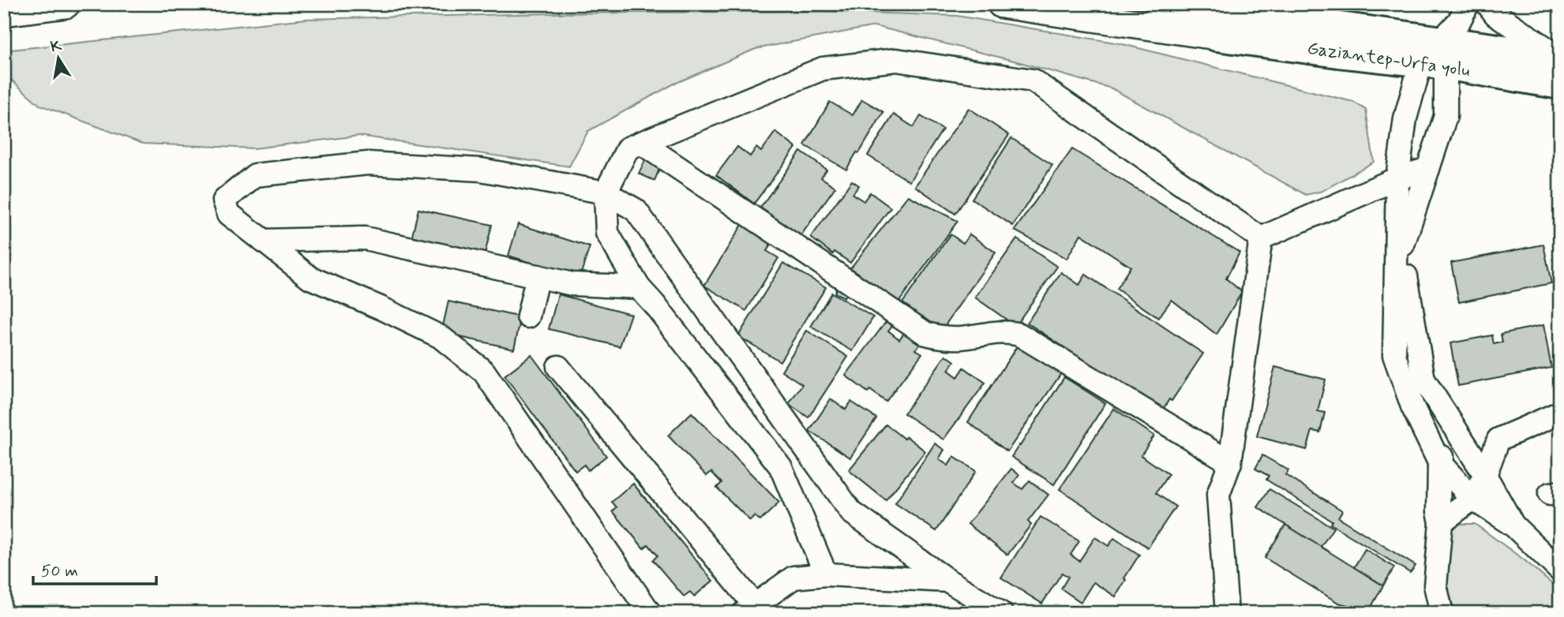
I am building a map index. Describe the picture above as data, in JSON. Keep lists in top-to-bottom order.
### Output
{
  "streets": {
    "highway": ["Gaziantep-Urfa yolu"]
  },
  "scale_bar": "50 m",
  "north": "top"
}
